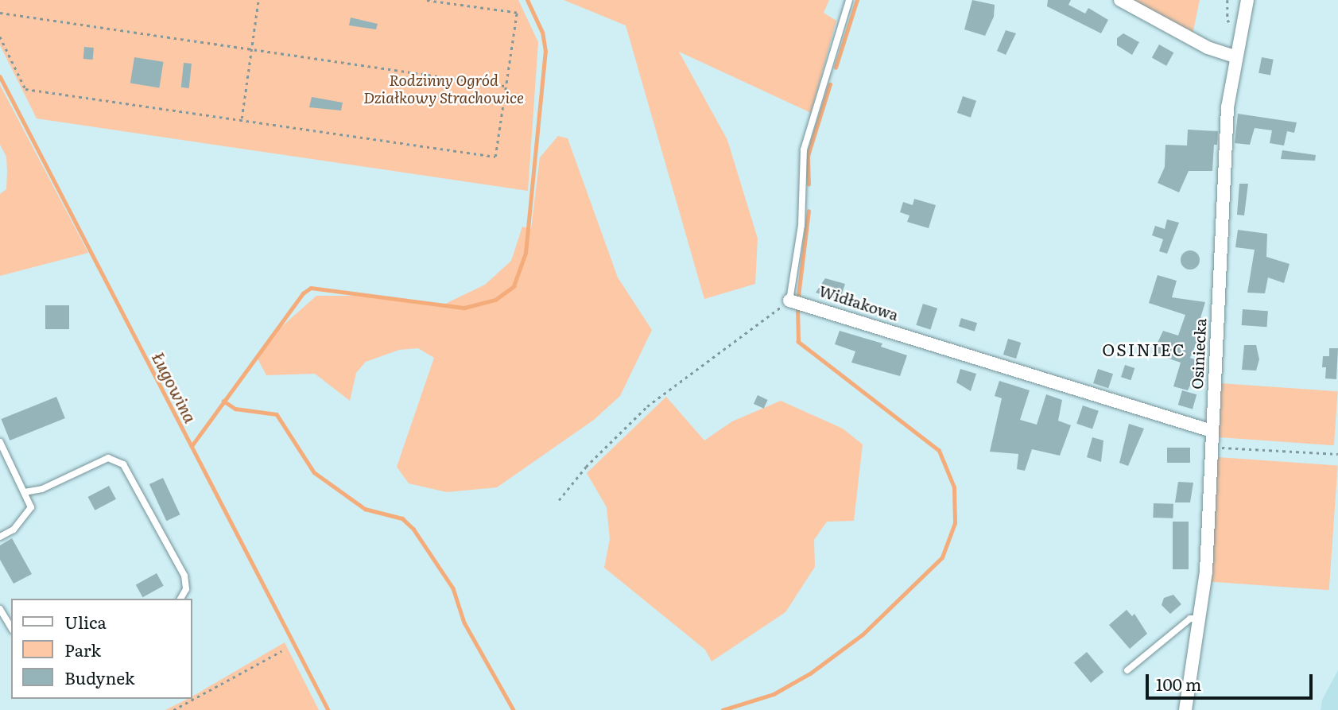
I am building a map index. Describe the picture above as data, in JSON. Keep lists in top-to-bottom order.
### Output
{
  "streets": {
    "street": ["Widłakowa", "Osiniecka"]
  },
  "crossings": [
    ["Widłakowa", "Osiniecka"]
  ],
  "districts": ["OSINIEC"],
  "water": ["Ługowina"],
  "parks": ["Rodzinny Ogród Działkowy Strachowice"],
  "legend": ["Ulica", "Park", "Budynek"],
  "scale_bar": "100 m"
}
